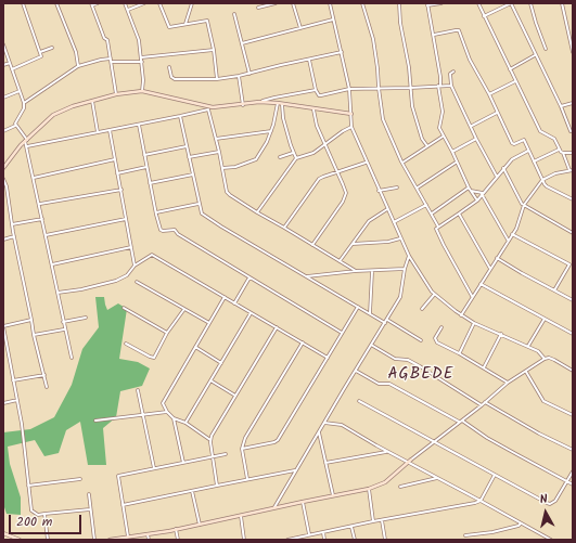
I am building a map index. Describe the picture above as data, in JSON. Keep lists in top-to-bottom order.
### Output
{
  "districts": ["AGBEDE"],
  "scale_bar": "200 m",
  "north": "top"
}
